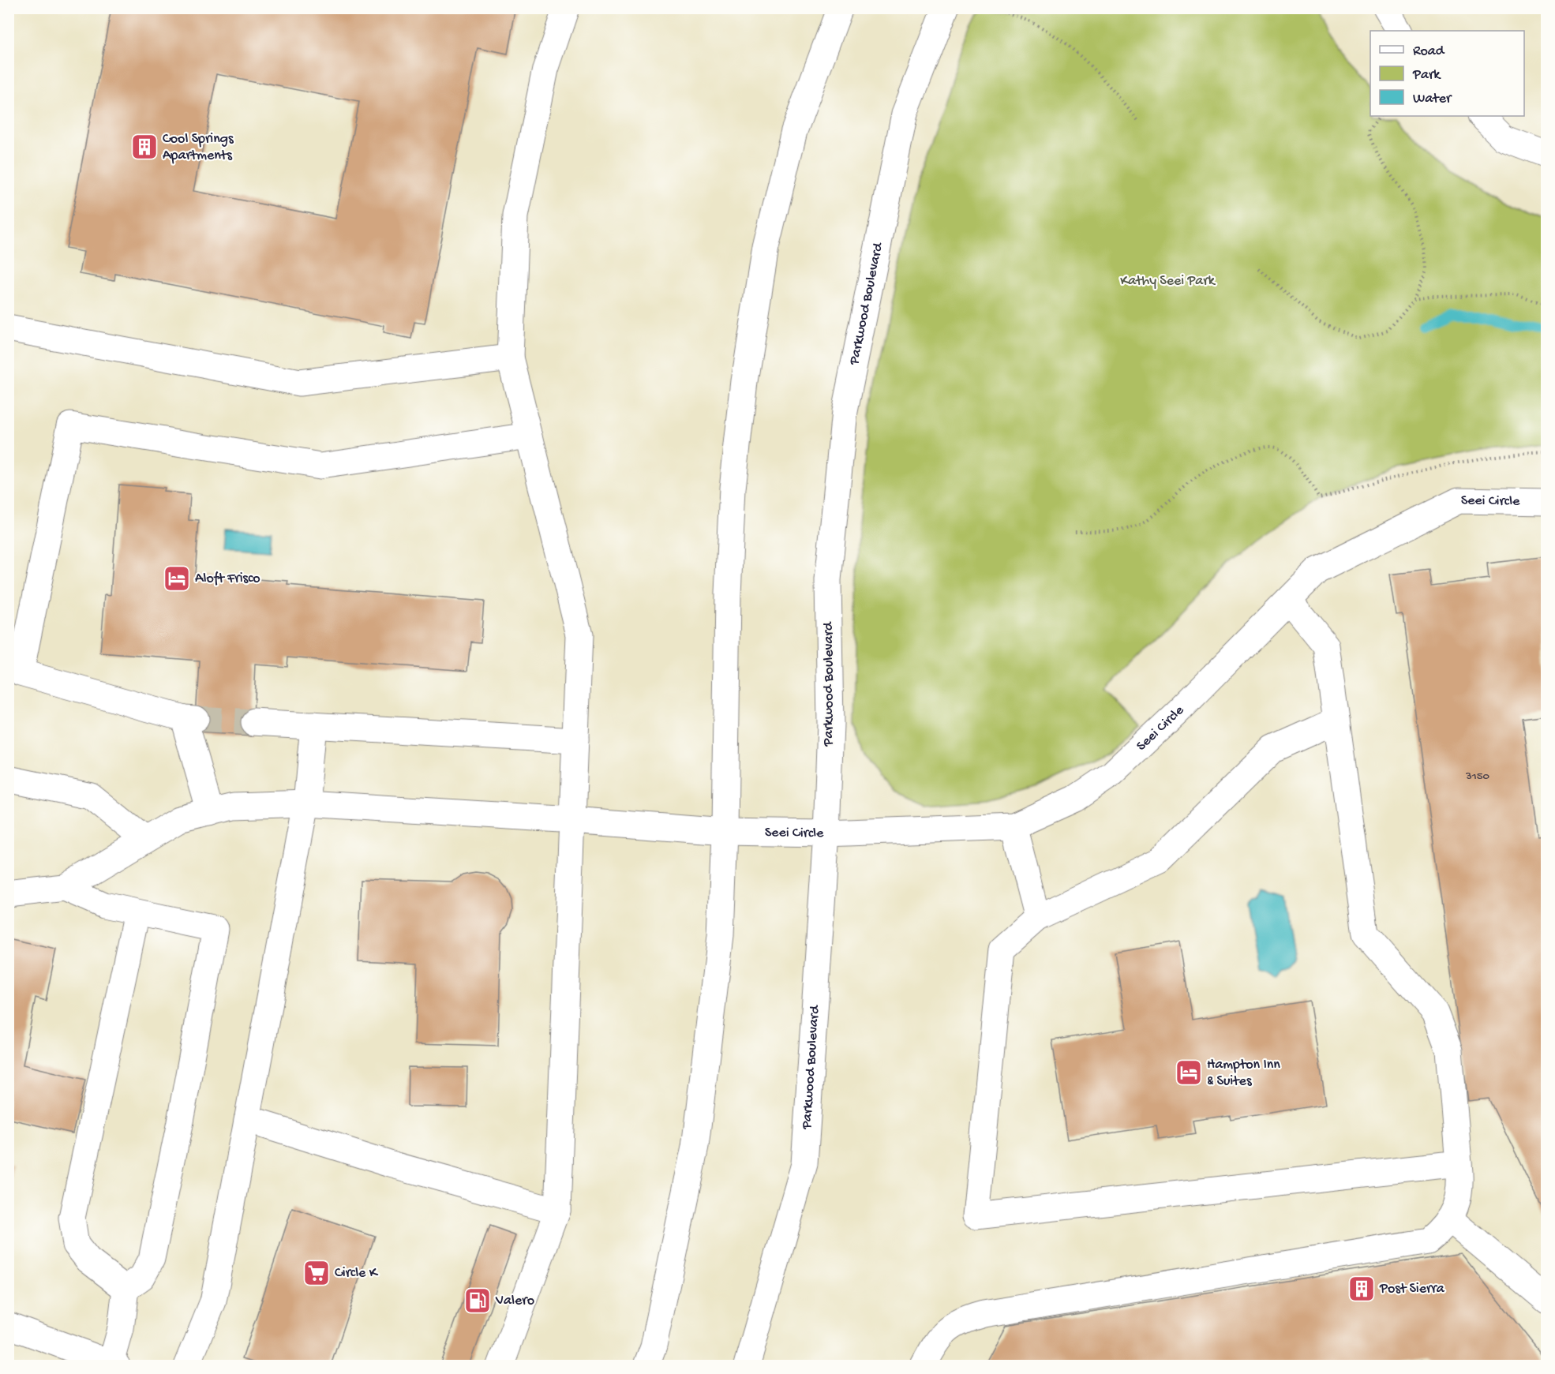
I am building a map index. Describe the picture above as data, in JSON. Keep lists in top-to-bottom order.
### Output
{
  "streets": {
    "main road": ["Parkwood Boulevard", "Seei Circle"]
  },
  "crossings": [
    ["Parkwood Boulevard", "Seei Circle"]
  ],
  "parks": ["Kathy Seei Park"],
  "places": {
    "building": ["Cool Springs Apartments", "Post Sierra"],
    "hotel": ["Aloft Frisco", "Hampton Inn & Suites"],
    "supermarket": ["Circle K"],
    "fuel station": ["Valero"]
  },
  "house_numbers": ["3150"],
  "legend": ["Road", "Park", "Water"]
}
